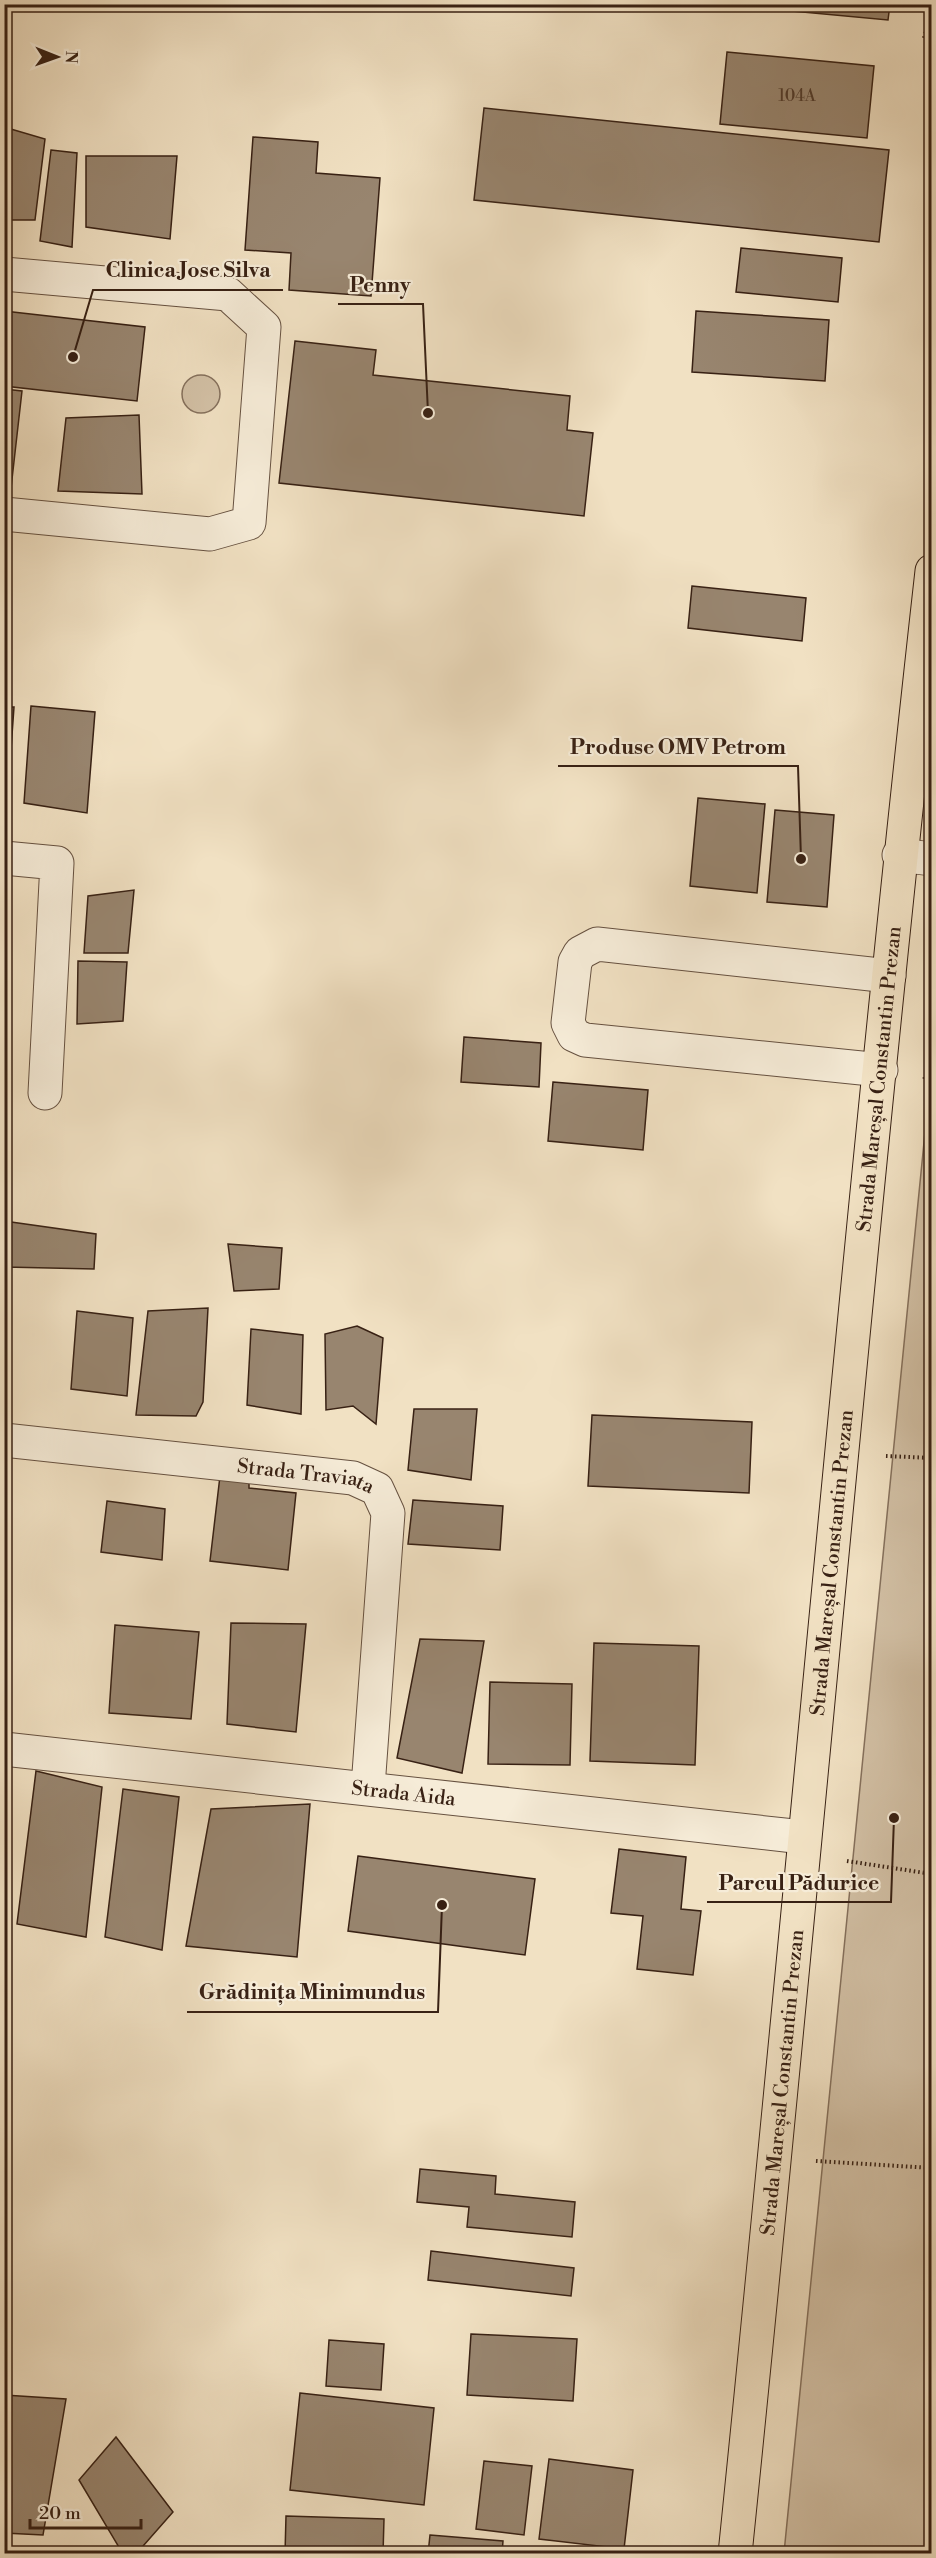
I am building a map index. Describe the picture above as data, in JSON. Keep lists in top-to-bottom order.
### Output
{
  "streets": {
    "main road": ["Strada Mareșal Constantin Prezan"],
    "street": ["Strada Traviata", "Strada Aida"]
  },
  "crossings": [
    ["Strada Mareșal Constantin Prezan", "Strada Aida"],
    ["Strada Traviata", "Strada Aida"]
  ],
  "places": [
    "Clinica Jose Silva",
    "Penny",
    "Produse OMV Petrom",
    "Parcul Pădurice",
    "Grădinița Minimundus"
  ],
  "house_numbers": ["104A"],
  "scale_bar": "20 m",
  "north": "right"
}
